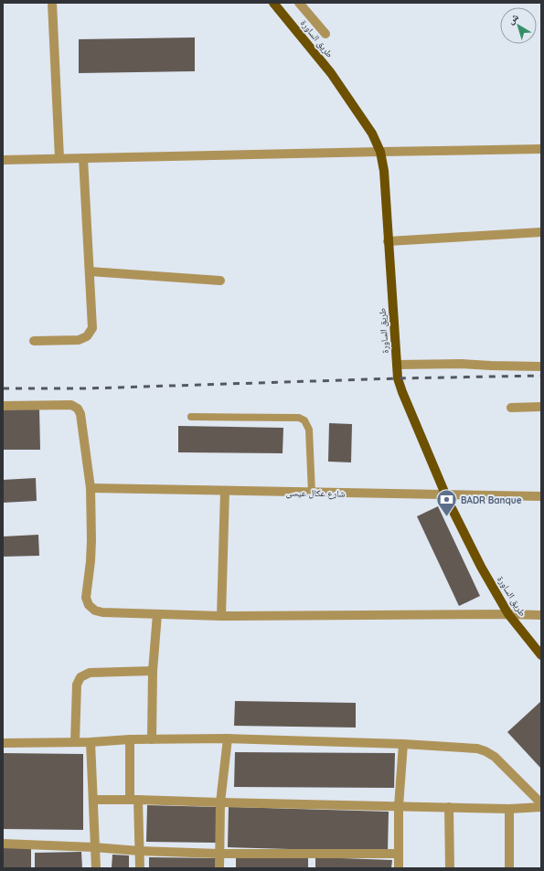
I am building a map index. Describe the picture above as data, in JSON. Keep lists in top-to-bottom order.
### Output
{
  "streets": {
    "main road": ["طريق الساورة"],
    "street": ["شارع عكال عيسى"]
  },
  "crossings": [
    ["طريق الساورة", "شارع عكال عيسى"]
  ],
  "places": {
    "bank": ["BADR Banque"]
  },
  "north": "top left"
}
